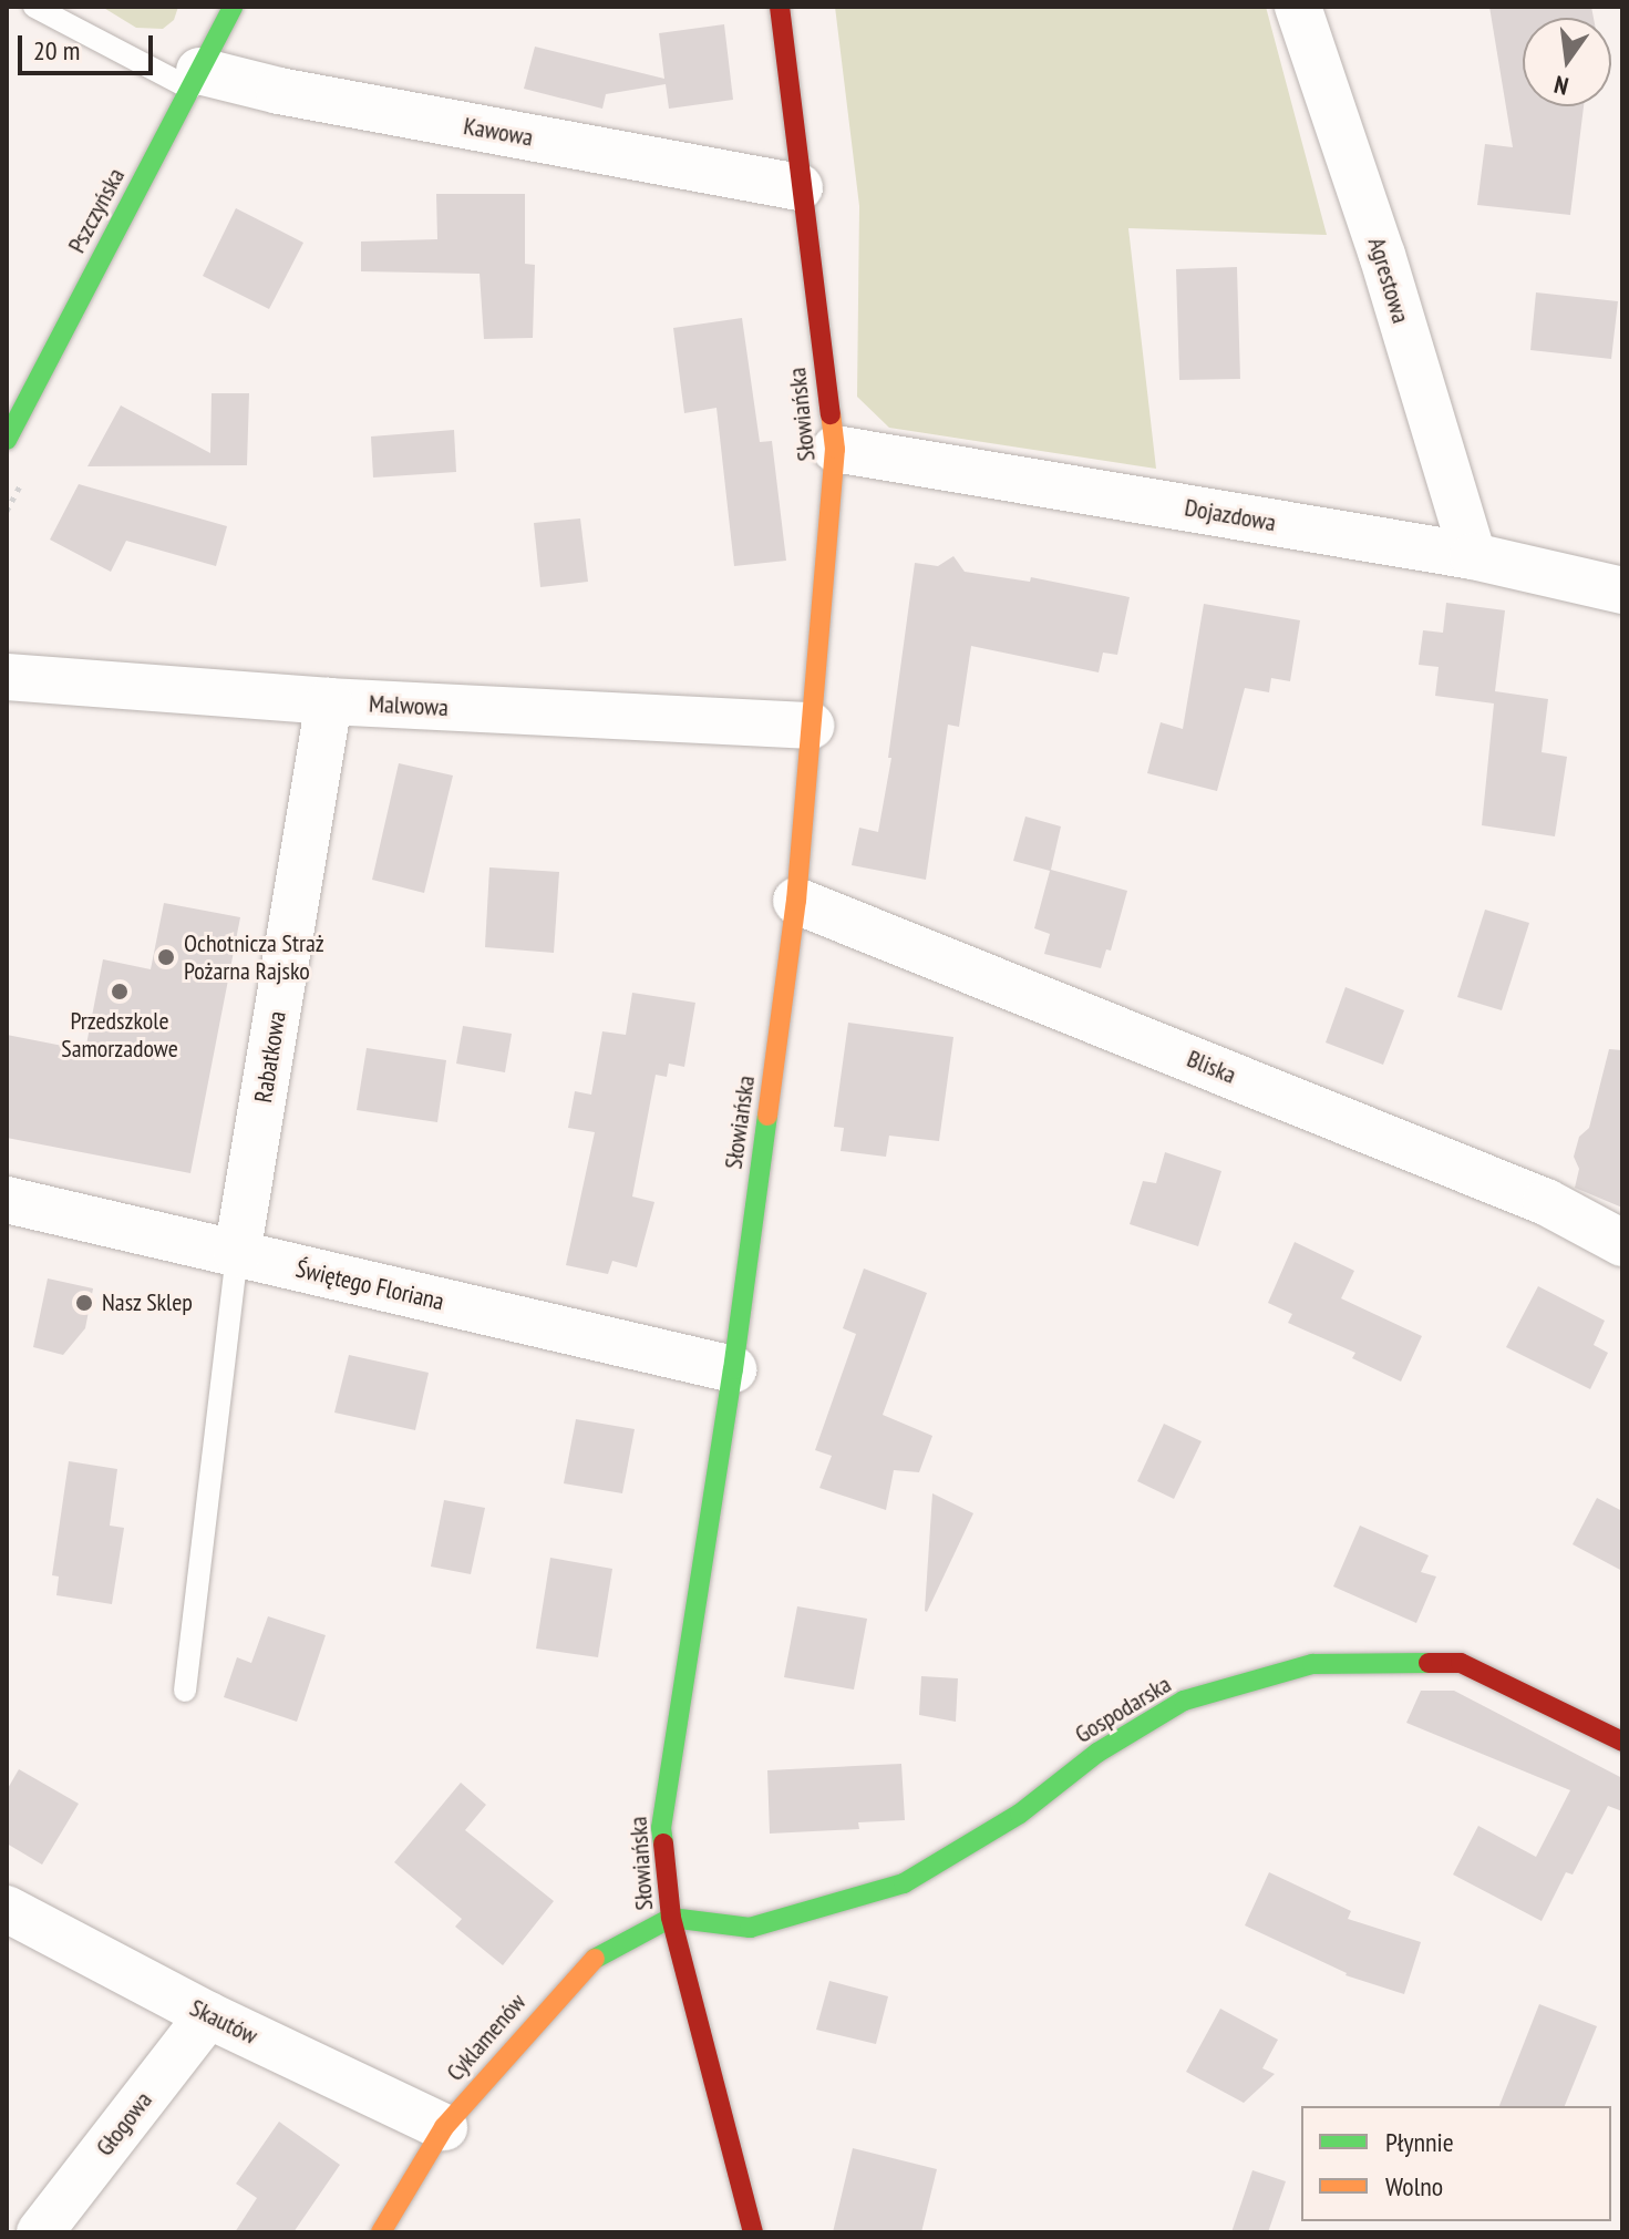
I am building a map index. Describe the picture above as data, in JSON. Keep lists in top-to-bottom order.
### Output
{
  "streets": {
    "street": [
      "Kawowa",
      "Pszczyńska",
      "Agrestowa",
      "Słowiańska",
      "Dojazdowa",
      "Malwowa",
      "Rabatkowa",
      "Bliska",
      "Świętego Floriana",
      "Gospodarska",
      "Skautów",
      "Cyklamenów",
      "Głogowa"
    ]
  },
  "crossings": [
    ["Kawowa", "Pszczyńska"],
    ["Kawowa", "Słowiańska"],
    ["Agrestowa", "Dojazdowa"],
    ["Słowiańska", "Dojazdowa"],
    ["Słowiańska", "Malwowa"],
    ["Słowiańska", "Bliska"],
    ["Słowiańska", "Świętego Floriana"],
    ["Słowiańska", "Gospodarska"],
    ["Słowiańska", "Cyklamenów"],
    ["Malwowa", "Rabatkowa"],
    ["Rabatkowa", "Świętego Floriana"],
    ["Gospodarska", "Cyklamenów"],
    ["Skautów", "Cyklamenów"],
    ["Skautów", "Głogowa"]
  ],
  "places": ["Ochotnicza Straż Pożarna Rajsko", "Przedszkole Samorzadowe", "Nasz Sklep"],
  "legend": ["Płynnie", "Wolno"],
  "scale_bar": "20 m",
  "north": "bottom"
}
